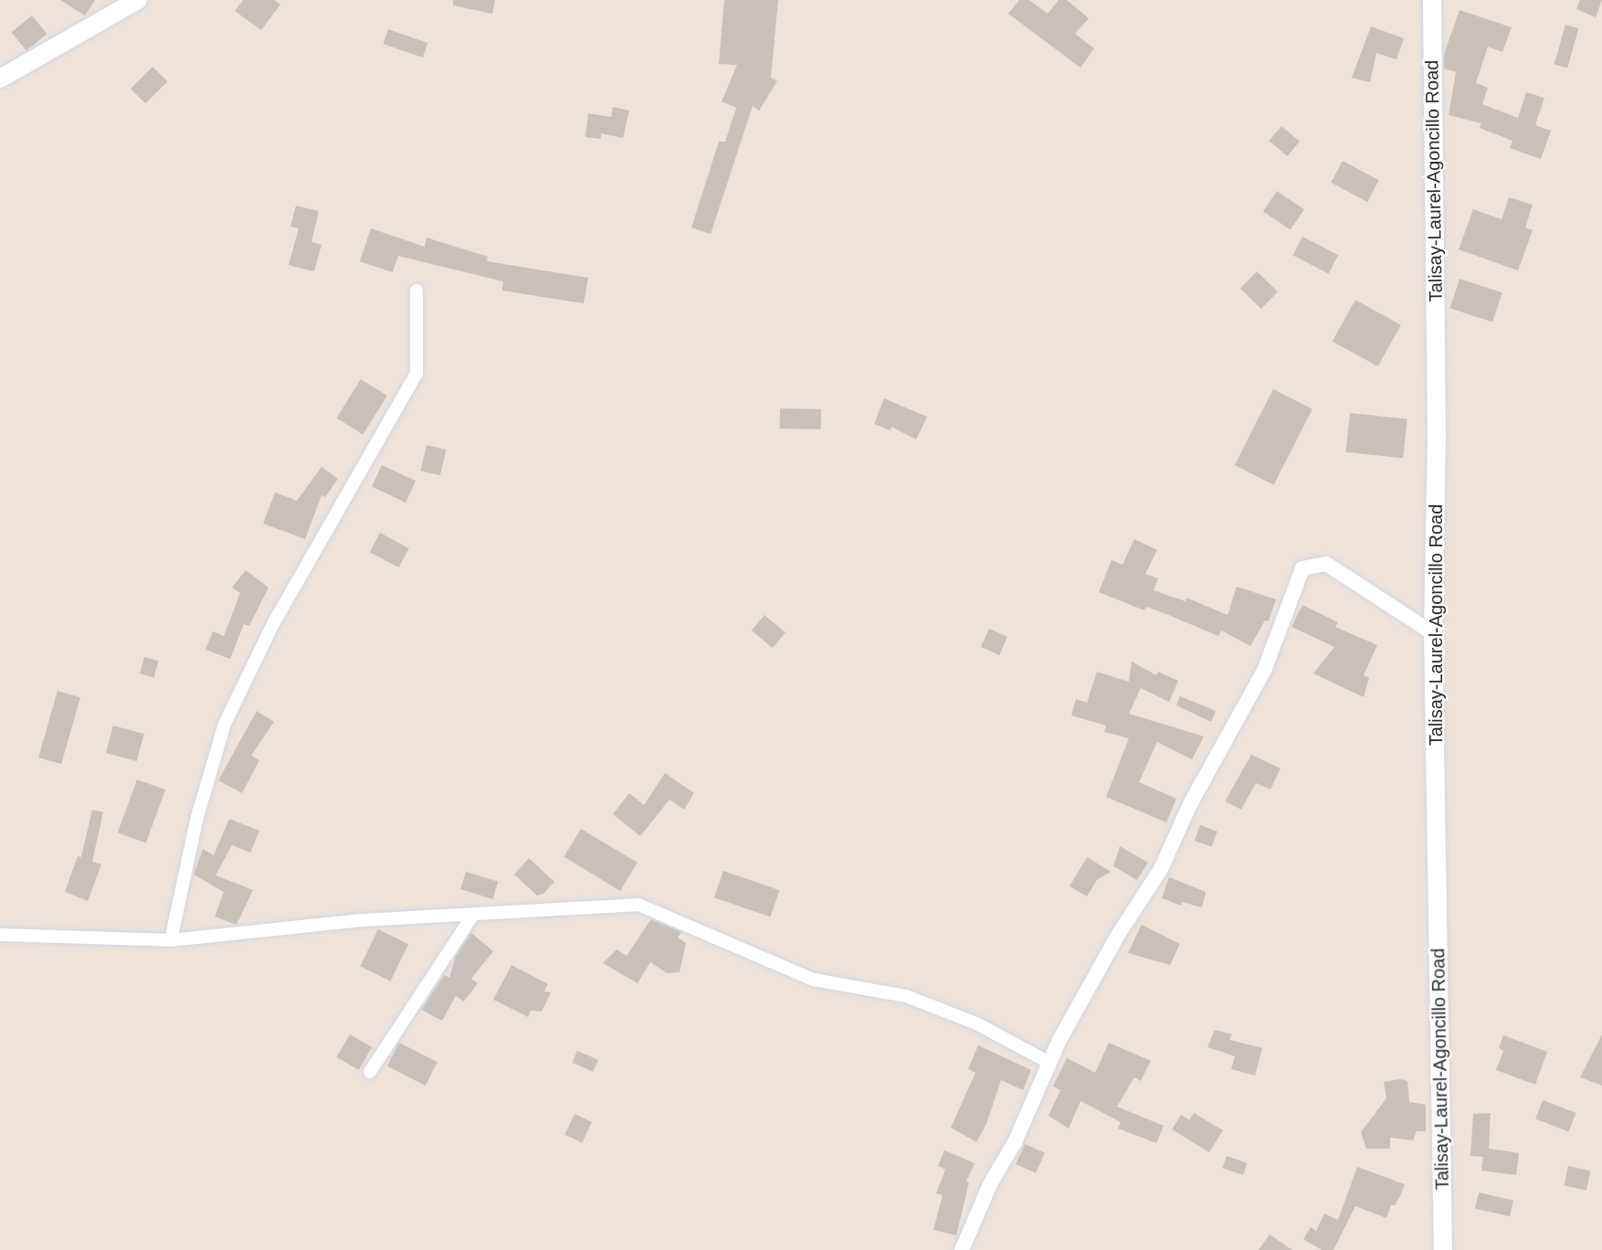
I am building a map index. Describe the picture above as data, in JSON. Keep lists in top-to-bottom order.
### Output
{
  "streets": {
    "main road": ["Talisay-Laurel-Agoncillo Road"]
  }
}
